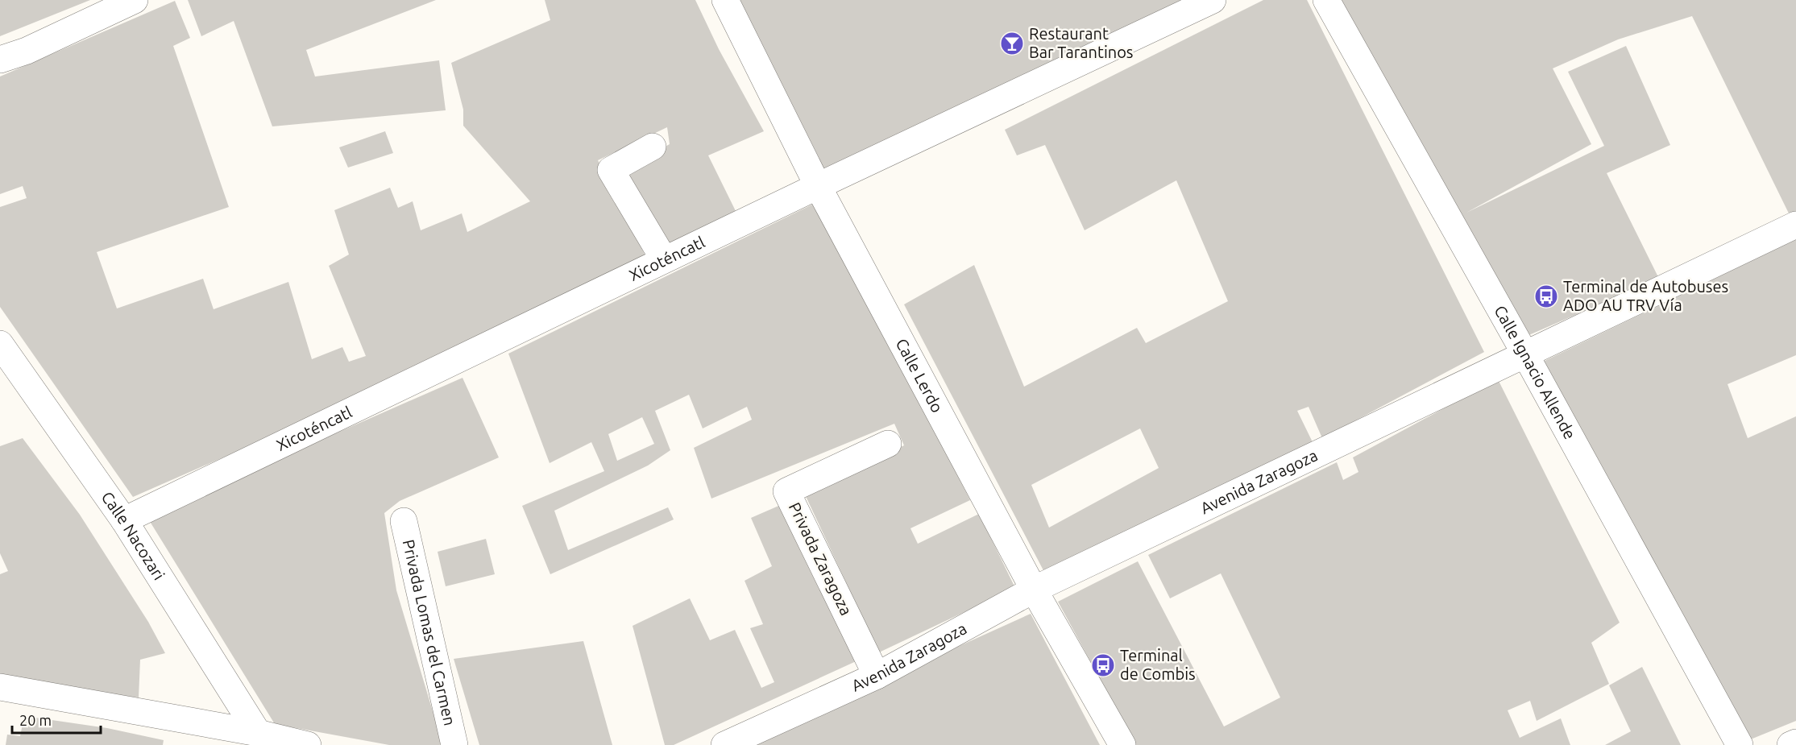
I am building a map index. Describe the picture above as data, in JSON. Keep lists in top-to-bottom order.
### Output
{
  "streets": {
    "street": [
      "Xicoténcatl",
      "Calle Ignacio Allende",
      "Calle Lerdo",
      "Avenida Zaragoza",
      "Calle Nacozari",
      "Privada Zaragoza",
      "Privada Lomas del Carmen"
    ]
  },
  "crossings": [
    ["Xicoténcatl", "Calle Lerdo"],
    ["Xicoténcatl", "Calle Nacozari"],
    ["Calle Ignacio Allende", "Avenida Zaragoza"],
    ["Calle Lerdo", "Avenida Zaragoza"],
    ["Avenida Zaragoza", "Privada Zaragoza"]
  ],
  "places": {
    "bar": ["Restaurant Bar Tarantinos"],
    "bus stop": ["Terminal de Autobuses ADO AU TRV Vía", "Terminal de Combis"]
  },
  "scale_bar": "20 m"
}
